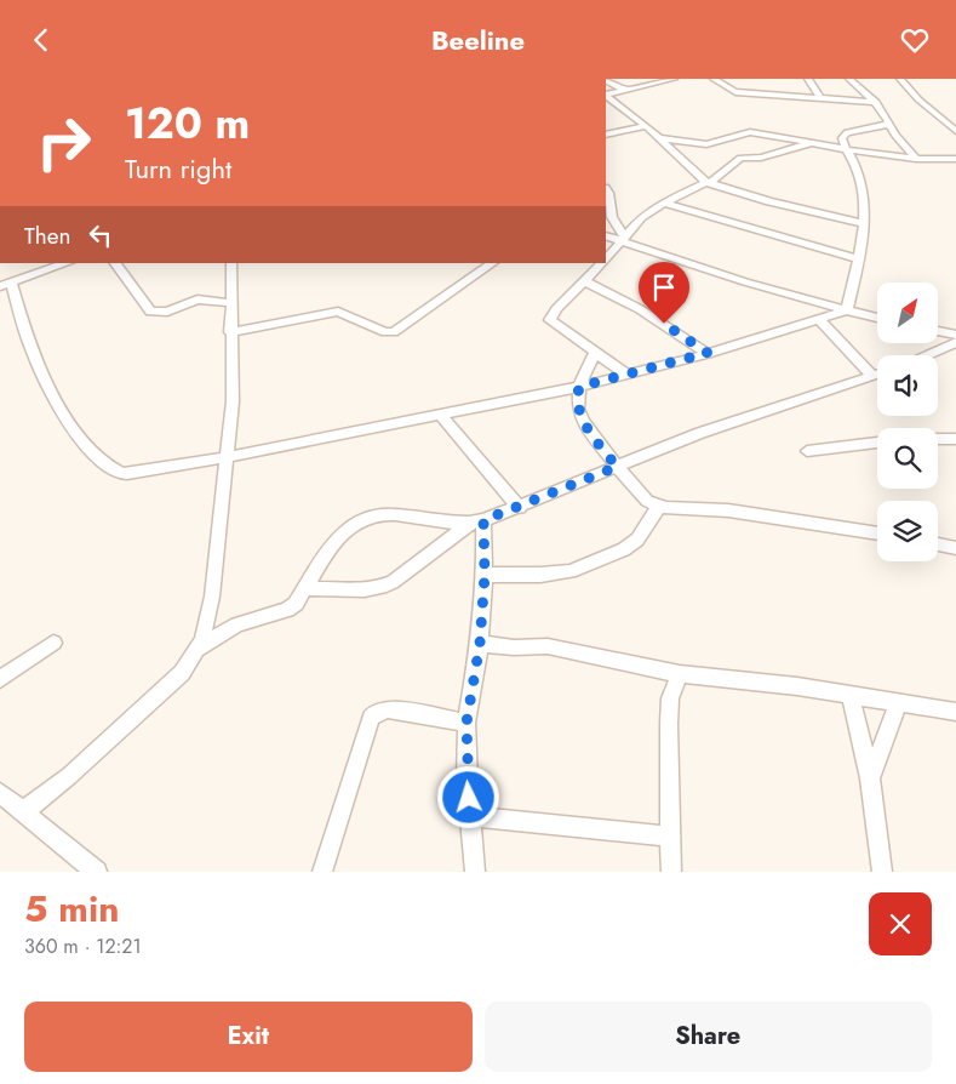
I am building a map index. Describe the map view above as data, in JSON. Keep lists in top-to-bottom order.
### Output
{
  "north": "top right",
  "page": {
    "header": "Beeline",
    "turn": ["120 m", "Turn right"],
    "then": "Then",
    "heading": ["5 min", "360 m · 12:21"],
    "buttons": ["Exit", "Share"]
  }
}
